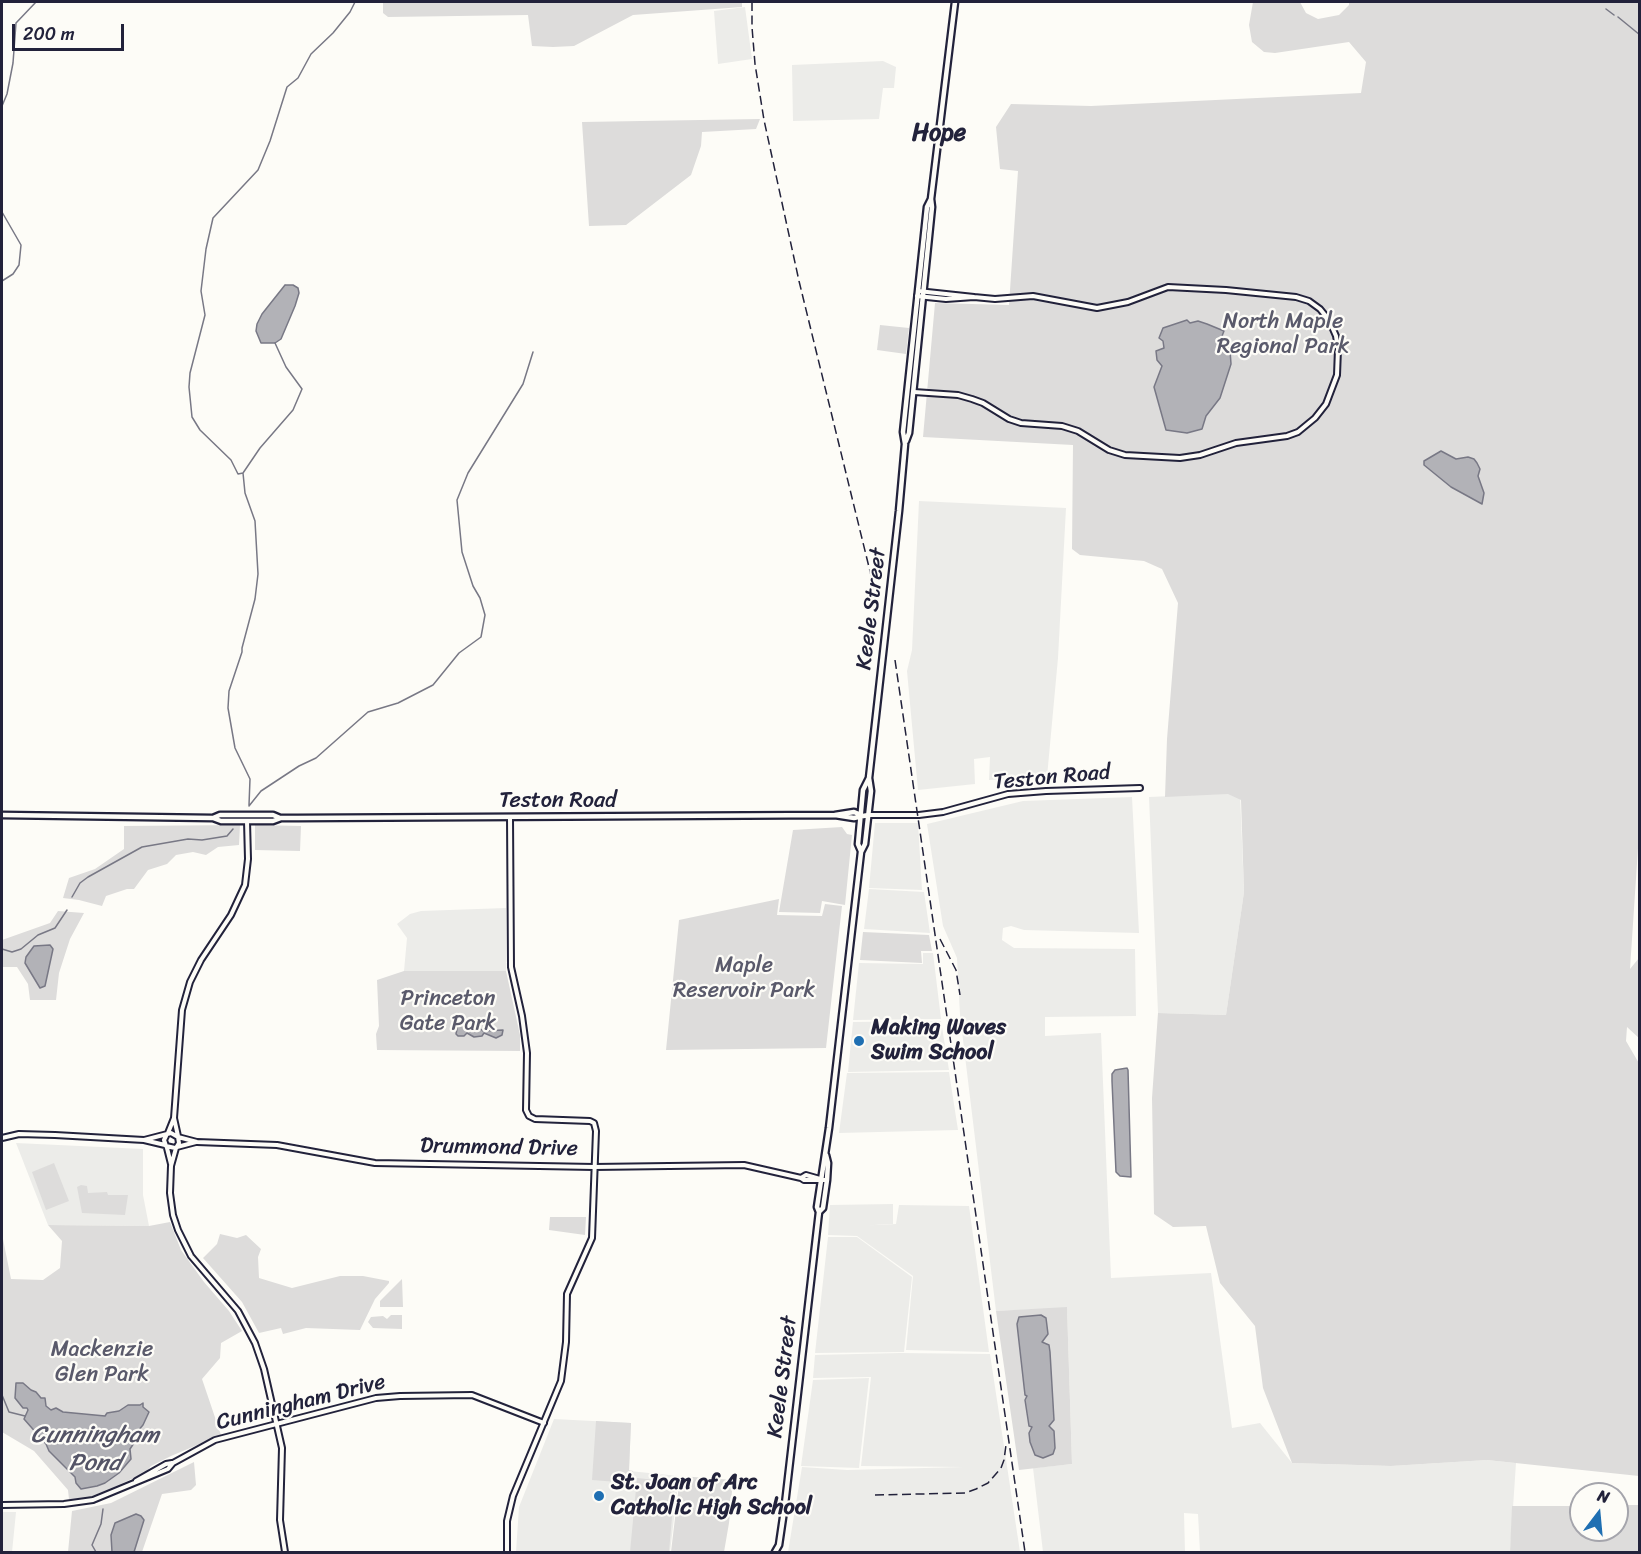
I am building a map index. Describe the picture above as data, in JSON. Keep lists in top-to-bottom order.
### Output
{
  "streets": {
    "main road": ["Keele Street", "Teston Road"],
    "street": ["Drummond Drive", "Cunningham Drive"]
  },
  "crossings": [
    ["Keele Street", "Teston Road"],
    ["Keele Street", "Drummond Drive"]
  ],
  "districts": ["Hope"],
  "water": ["Cunningham Pond"],
  "parks": [
    "North Maple Regional Park",
    "Maple Reservoir Park",
    "Princeton Gate Park",
    "Mackenzie Glen Park"
  ],
  "places": ["Making Waves Swim School", "St. Joan of Arc Catholic High School"],
  "scale_bar": "200 m",
  "north": "top"
}
